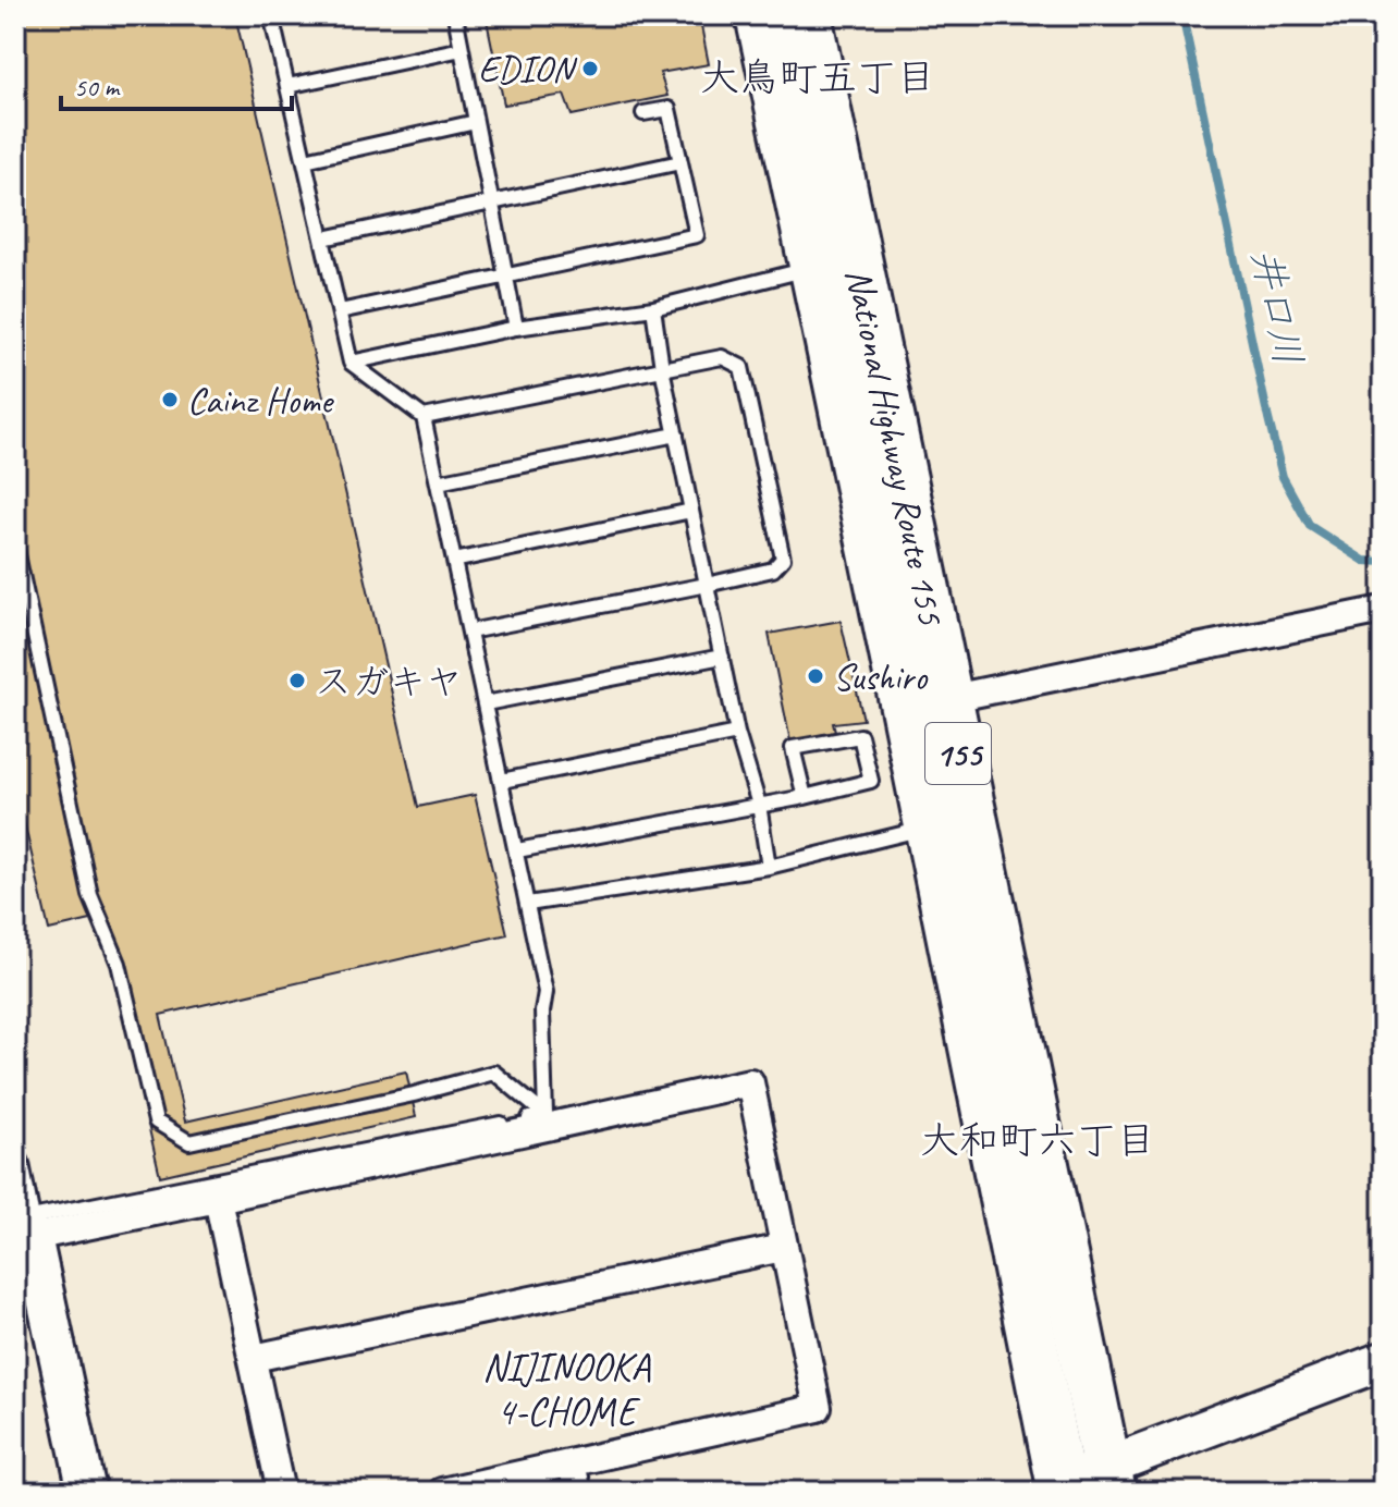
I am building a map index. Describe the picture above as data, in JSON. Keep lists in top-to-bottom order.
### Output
{
  "streets": {
    "highway": ["National Highway Route 155", "155"]
  },
  "districts": ["大鳥町五丁目", "大和町六丁目", "NIJINOOKA 4-CHOME"],
  "water": ["井口川"],
  "places": [
    "EDION",
    "Cainz Home",
    "Sushiro",
    "スガキヤ"
  ],
  "scale_bar": "50 m"
}
